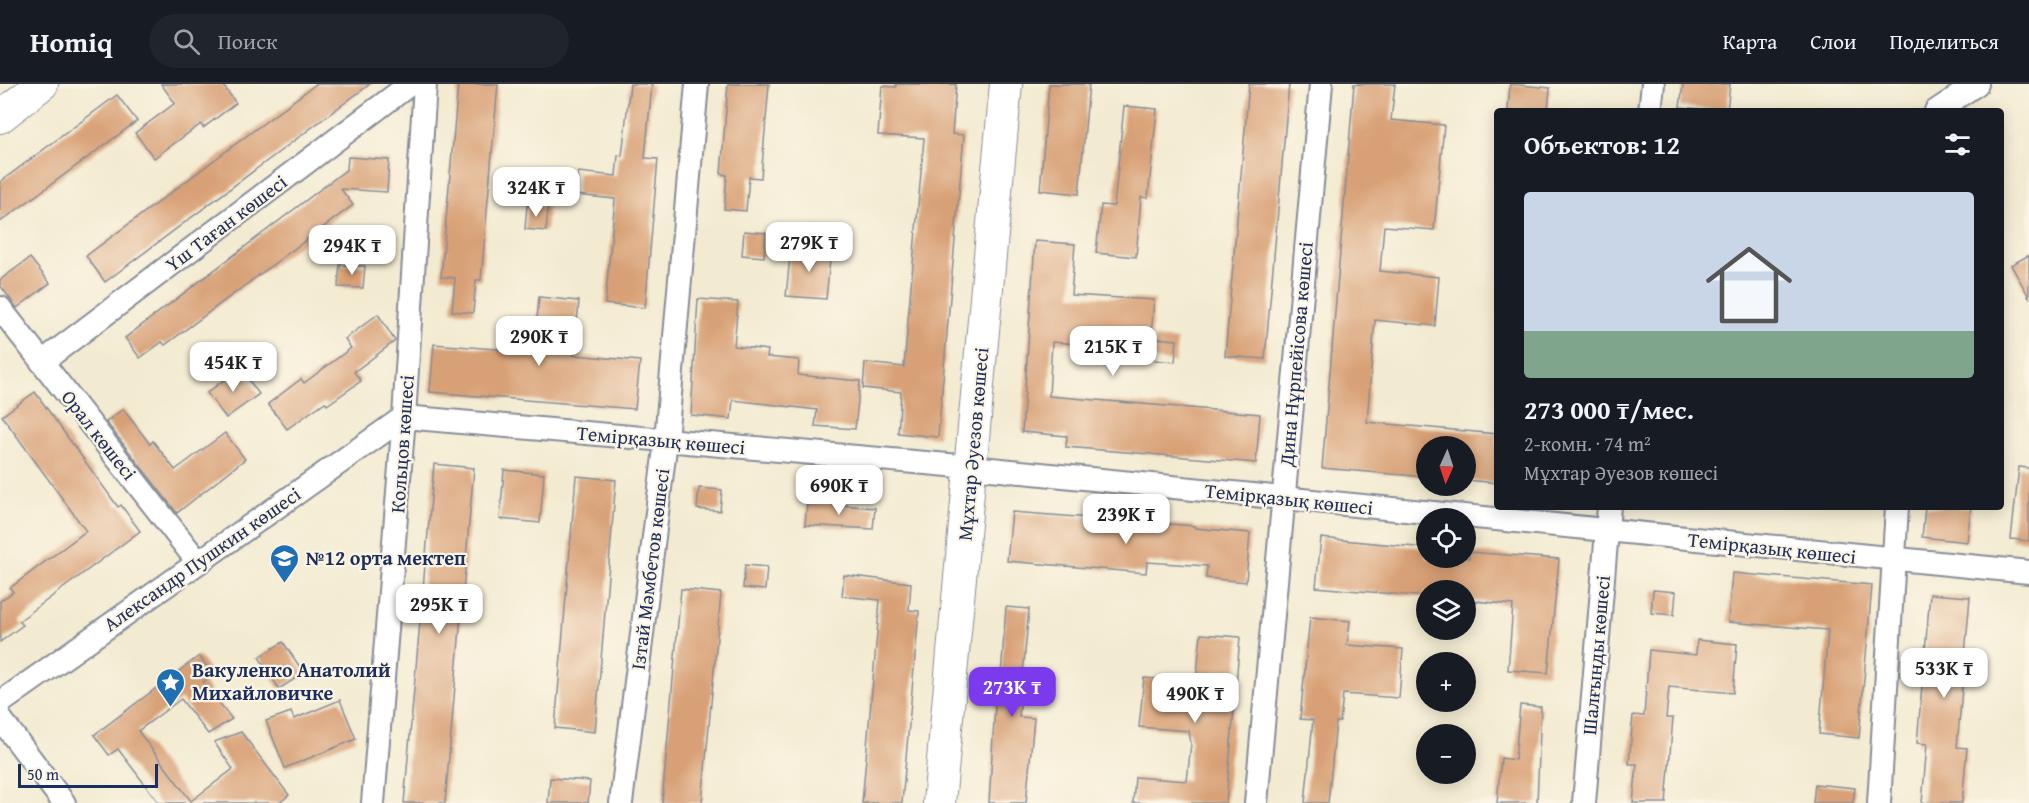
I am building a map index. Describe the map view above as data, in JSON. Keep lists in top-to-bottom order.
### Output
{
  "streets": {
    "street": [
      "Үш Таған көшесі",
      "Дина Нұрпейісова көшесі",
      "Орал көшесі",
      "Темірқазық көшесі",
      "Кольцов көшесі",
      "Мұхтар Әуезов көшесі",
      "Александр Пушкин көшесі",
      "Ізтай Мәмбетов көшесі",
      "Шалғынды көшесі"
    ]
  },
  "crossings": [
    ["Үш Таған көшесі", "Орал көшесі"],
    ["Дина Нұрпейісова көшесі", "Темірқазық көшесі"],
    ["Орал көшесі", "Александр Пушкин көшесі"],
    ["Темірқазық көшесі", "Кольцов көшесі"],
    ["Темірқазық көшесі", "Мұхтар Әуезов көшесі"],
    ["Темірқазық көшесі", "Александр Пушкин көшесі"],
    ["Темірқазық көшесі", "Ізтай Мәмбетов көшесі"],
    ["Темірқазық көшесі", "Шалғынды көшесі"],
    ["Кольцов көшесі", "Александр Пушкин көшесі"]
  ],
  "places": {
    "school or university": ["№12 орта мектеп"],
    "place": ["Вакуленко Анатолий Михайловичке"]
  },
  "scale_bar": "50 m",
  "north": "bottom",
  "page": {
    "header": "Homiq",
    "search": "Поиск",
    "nav": ["Карта", "Слои", "Поделиться"],
    "heading": "Объектов: 12",
    "price": [
      "324K ₸",
      "279K ₸",
      "294K ₸",
      "290K ₸",
      "215K ₸",
      "454K ₸",
      "690K ₸",
      "239K ₸",
      "295K ₸",
      "533K ₸",
      "273K ₸",
      "490K ₸"
    ],
    "list": [
      {
        "name": "273 000 ₸/мес.",
        "note": "2-комн. · 74 m² · Мұхтар Әуезов көшесі"
      }
    ],
    "map_buttons": ["+", "−"],
    "scale": "50 m"
  }
}
